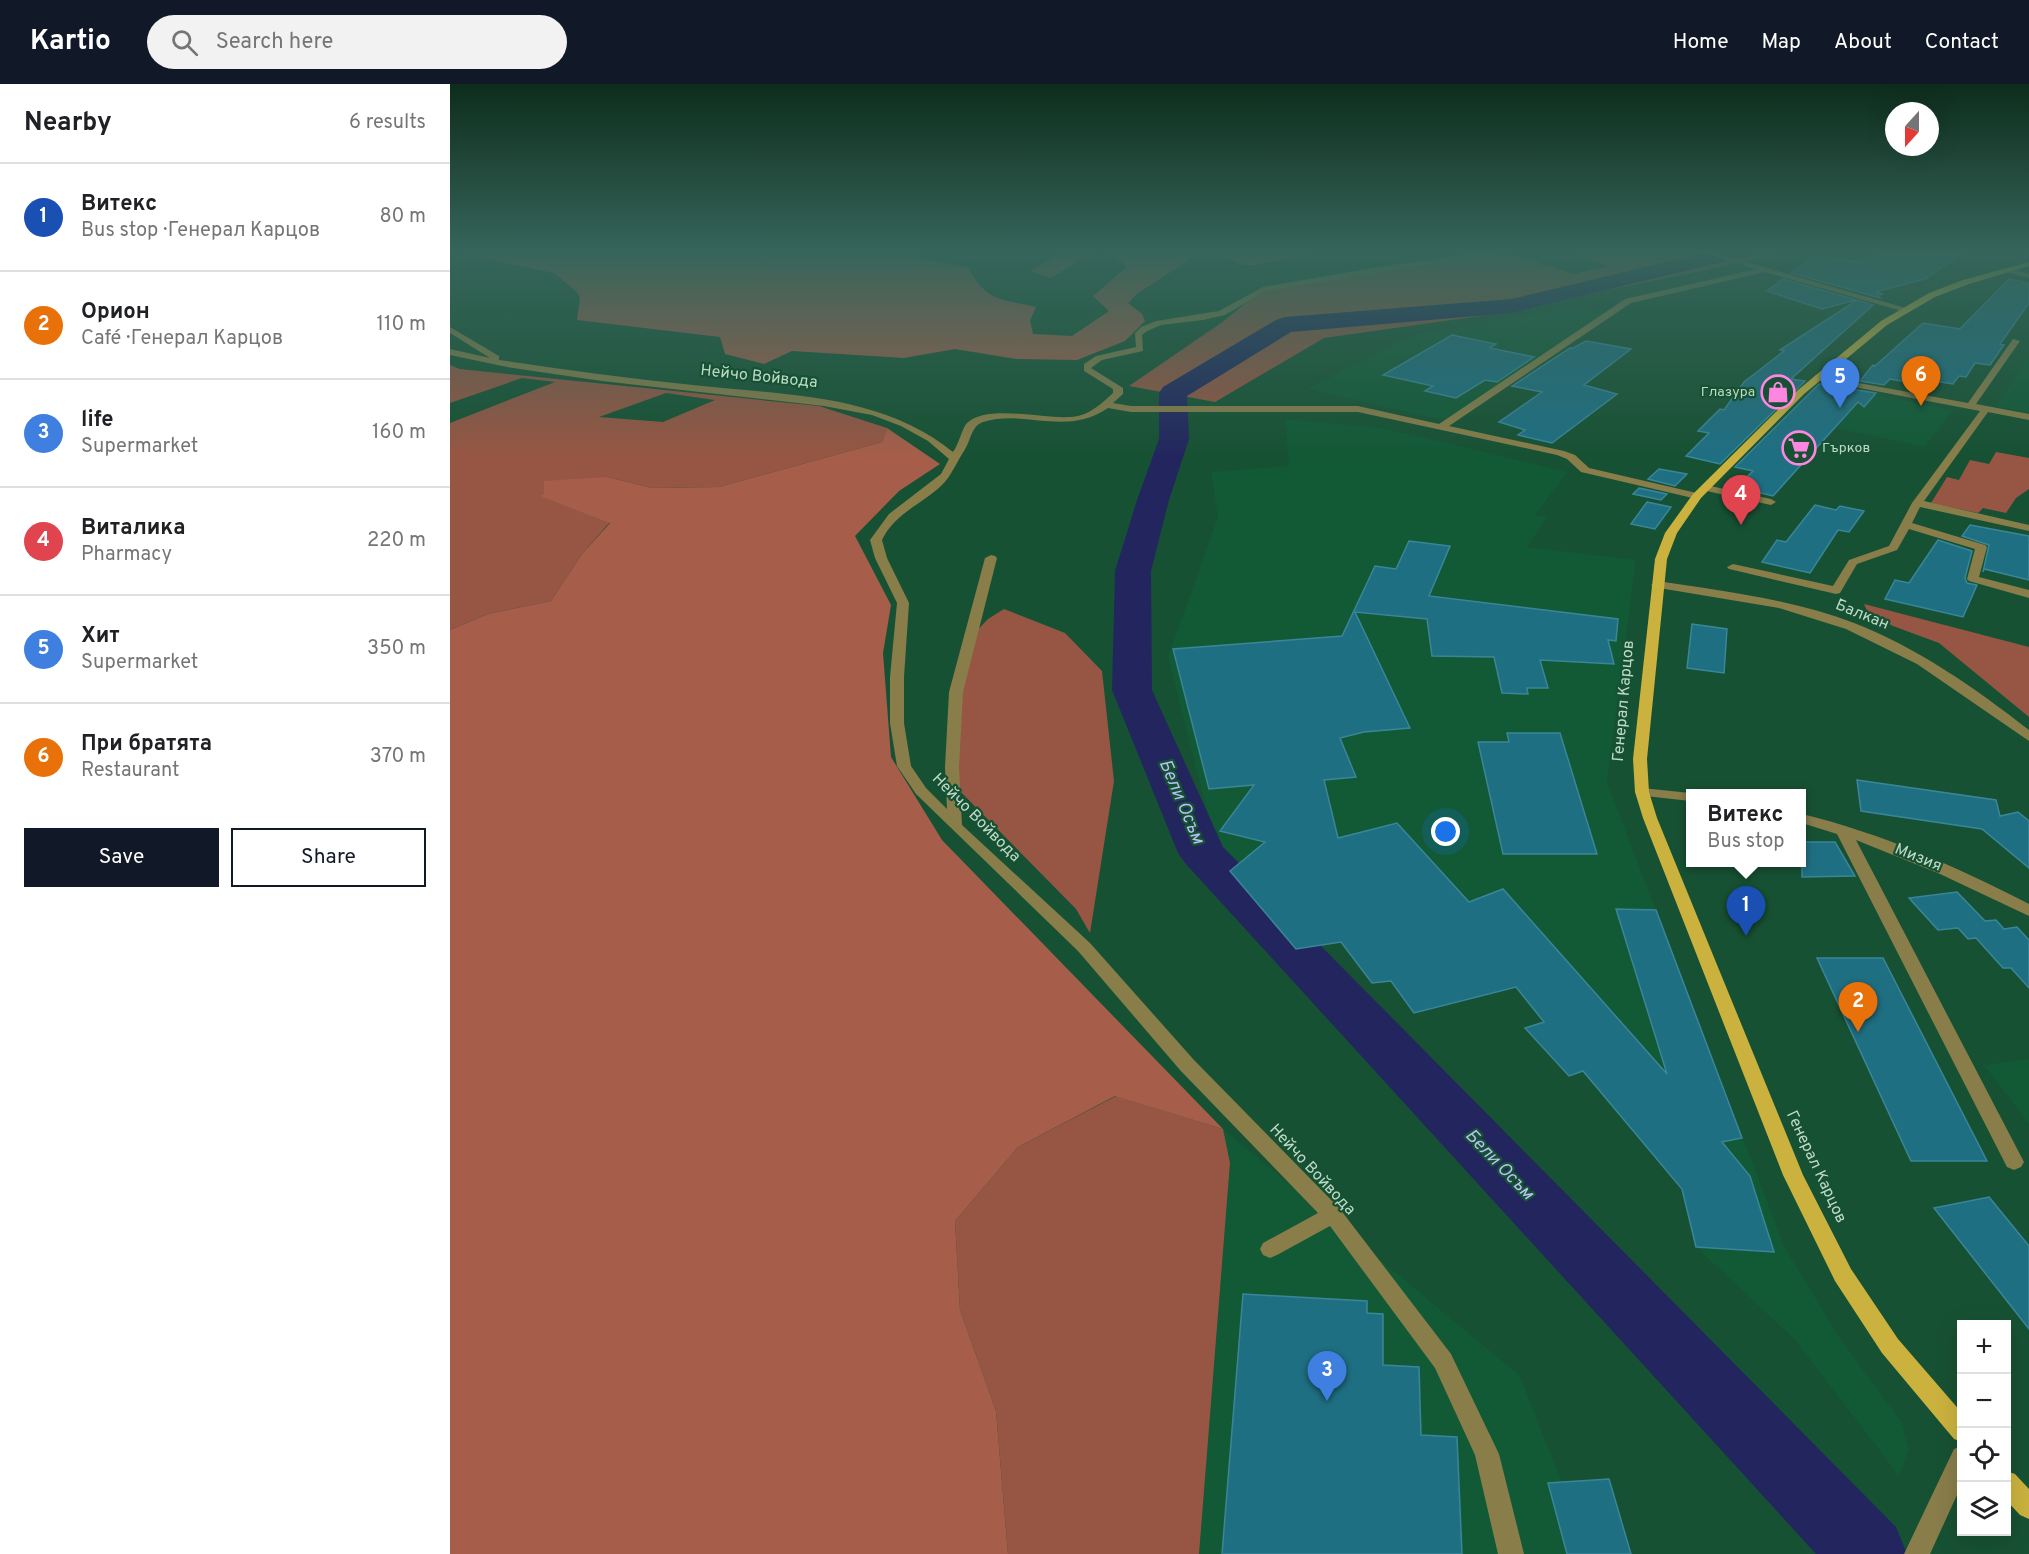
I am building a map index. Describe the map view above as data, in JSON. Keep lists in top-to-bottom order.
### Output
{
  "streets": {
    "main road": ["Генерал Карцов"],
    "street": ["Нейчо Войвода", "Балкан", "Мизия"]
  },
  "crossings": [
    ["Балкан", "Генерал Карцов"]
  ],
  "water": ["Бели Осъм"],
  "places": {
    "shop": ["Глазура"],
    "supermarket": ["Гърков"]
  },
  "north": "bottom",
  "page": {
    "header": "Kartio",
    "search": "Search here",
    "nav": [
      "Home",
      "Map",
      "About",
      "Contact"
    ],
    "heading": ["Nearby", "6 results"],
    "list": [
      {
        "mark": "1",
        "name": "Витекс",
        "note": "Bus stop · Генерал Карцов",
        "value": "80 m"
      },
      {
        "mark": "2",
        "name": "Орион",
        "note": "Café · Генерал Карцов",
        "value": "110 m"
      },
      {
        "mark": "3",
        "name": "life",
        "note": "Supermarket",
        "value": "160 m"
      },
      {
        "mark": "4",
        "name": "Виталика",
        "note": "Pharmacy",
        "value": "220 m"
      },
      {
        "mark": "5",
        "name": "Хит",
        "note": "Supermarket",
        "value": "350 m"
      },
      {
        "mark": "6",
        "name": "При братята",
        "note": "Restaurant",
        "value": "370 m"
      }
    ],
    "pins": [
      "6",
      "5",
      "4",
      "1",
      "2",
      "3"
    ],
    "popup": ["Витекс", "Bus stop"],
    "buttons": ["Save", "Share"],
    "map_buttons": ["+", "−"]
  }
}
